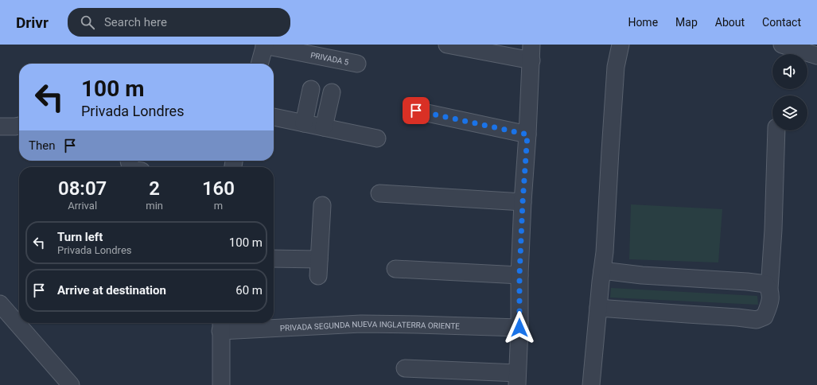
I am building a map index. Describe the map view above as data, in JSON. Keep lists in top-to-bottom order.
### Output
{
  "streets": {
    "street": ["PRIVADA 5", "PRIVADA SEGUNDA NUEVA INGLATERRA ORIENTE"]
  },
  "page": {
    "header": "Drivr",
    "search": "Search here",
    "nav": [
      "Home",
      "Map",
      "About",
      "Contact"
    ],
    "turn": ["100 m", "Privada Londres"],
    "then": "Then",
    "eta": [
      "08:07",
      "Arrival",
      "2",
      "min",
      "160",
      "m"
    ],
    "list": [
      {
        "name": "Turn left",
        "note": "Privada Londres",
        "value": "100 m"
      },
      {
        "name": "Arrive at destination",
        "value": "60 m"
      }
    ]
  }
}
